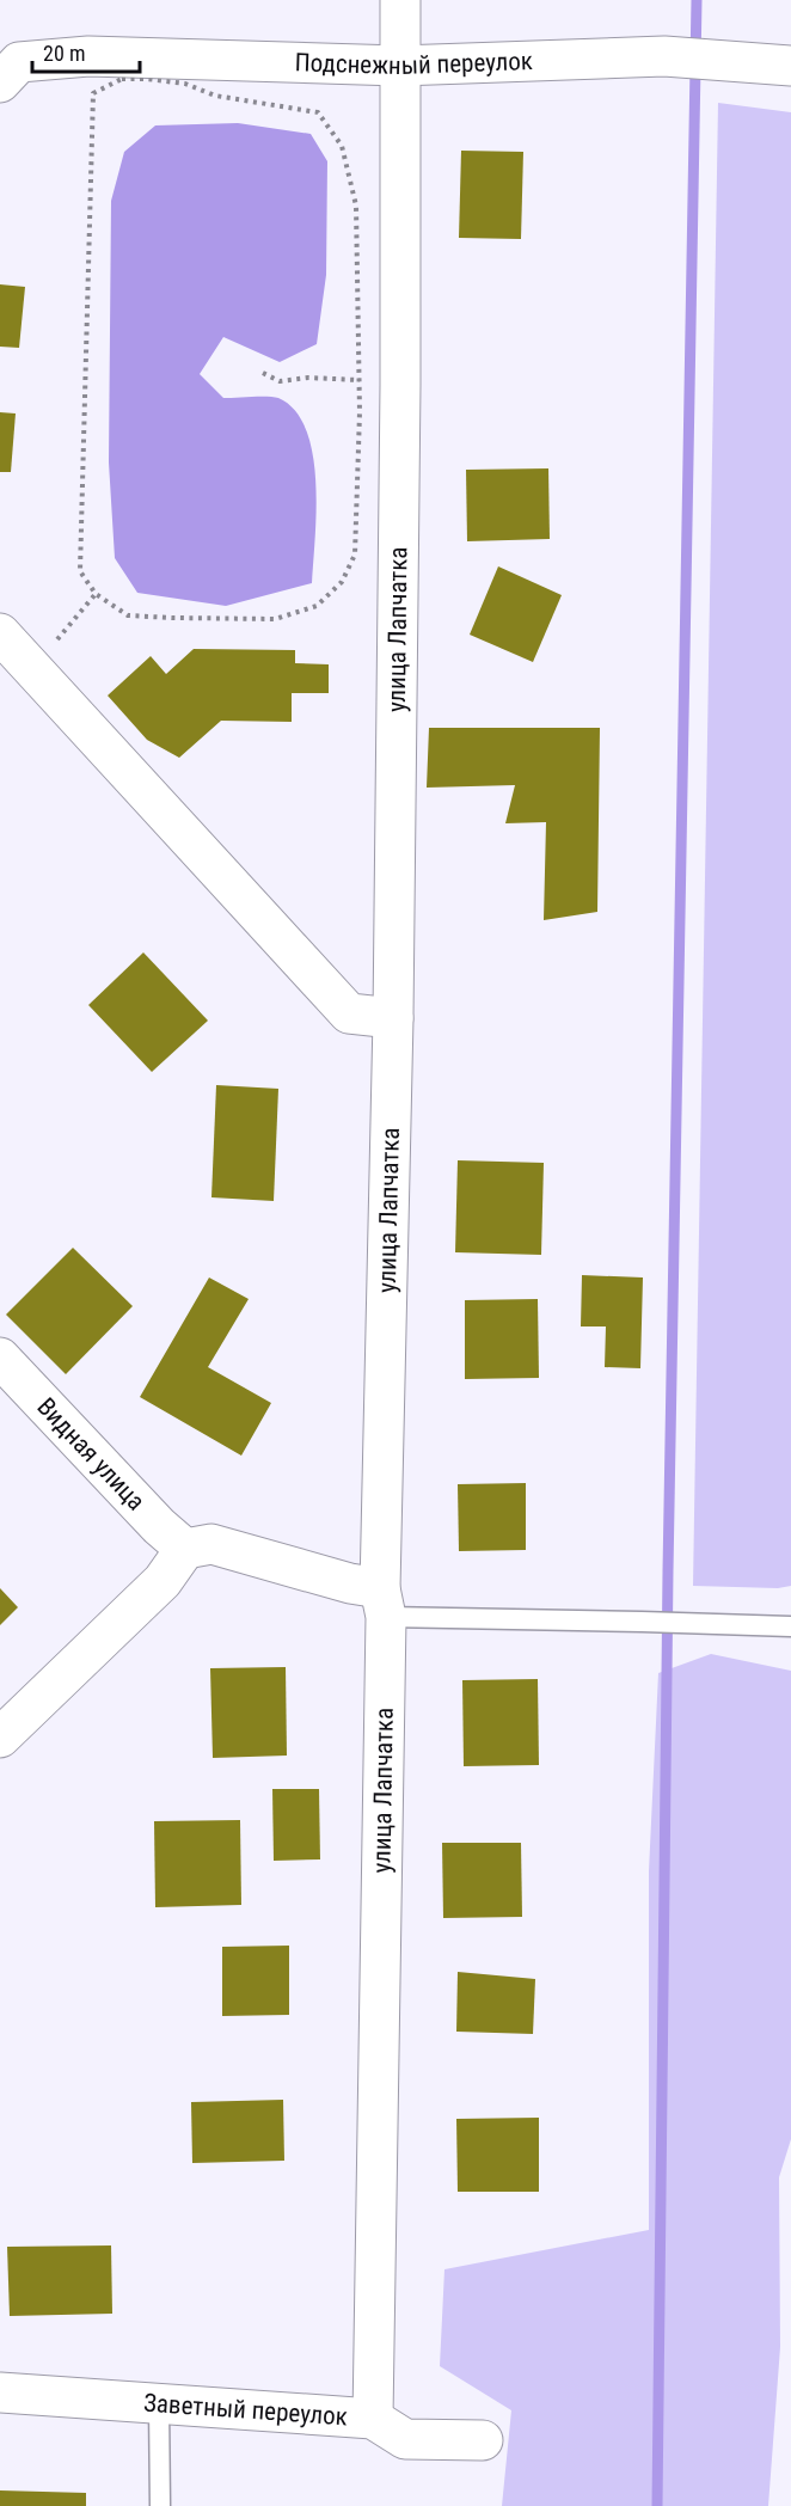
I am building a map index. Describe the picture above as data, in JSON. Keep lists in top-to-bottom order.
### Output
{
  "streets": {
    "street": [
      "Подснежный переулок",
      "улица Лапчатка",
      "Видная улица",
      "Заветный переулок"
    ]
  },
  "crossings": [
    ["Подснежный переулок", "улица Лапчатка"],
    ["улица Лапчатка", "Заветный переулок"]
  ],
  "scale_bar": "20 m"
}
